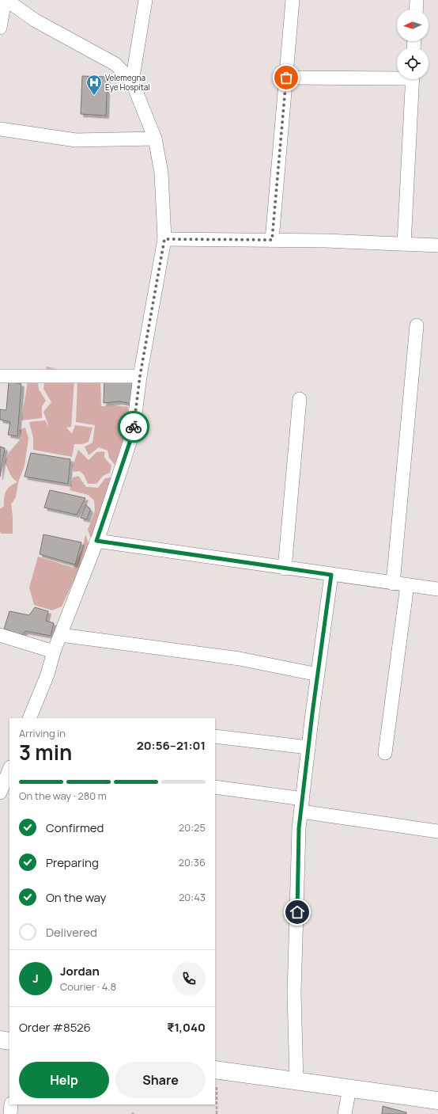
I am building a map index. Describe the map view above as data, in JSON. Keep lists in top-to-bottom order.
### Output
{
  "places": {
    "hospital": ["Velemegna Eye Hospital"]
  },
  "north": "left",
  "page": {
    "heading": ["3 min", "Arriving in", "20:56–21:01"],
    "panel": [
      "Jordan",
      "Courier · 4.8",
      "Order #8526",
      "₹1,040"
    ],
    "bar": "On the way · 280 m",
    "list": [
      ["Confirmed", "20:25"],
      ["Preparing", "20:36"],
      ["On the way", "20:43"],
      "Delivered"
    ],
    "round": "J",
    "buttons": ["Help", "Share"]
  }
}
